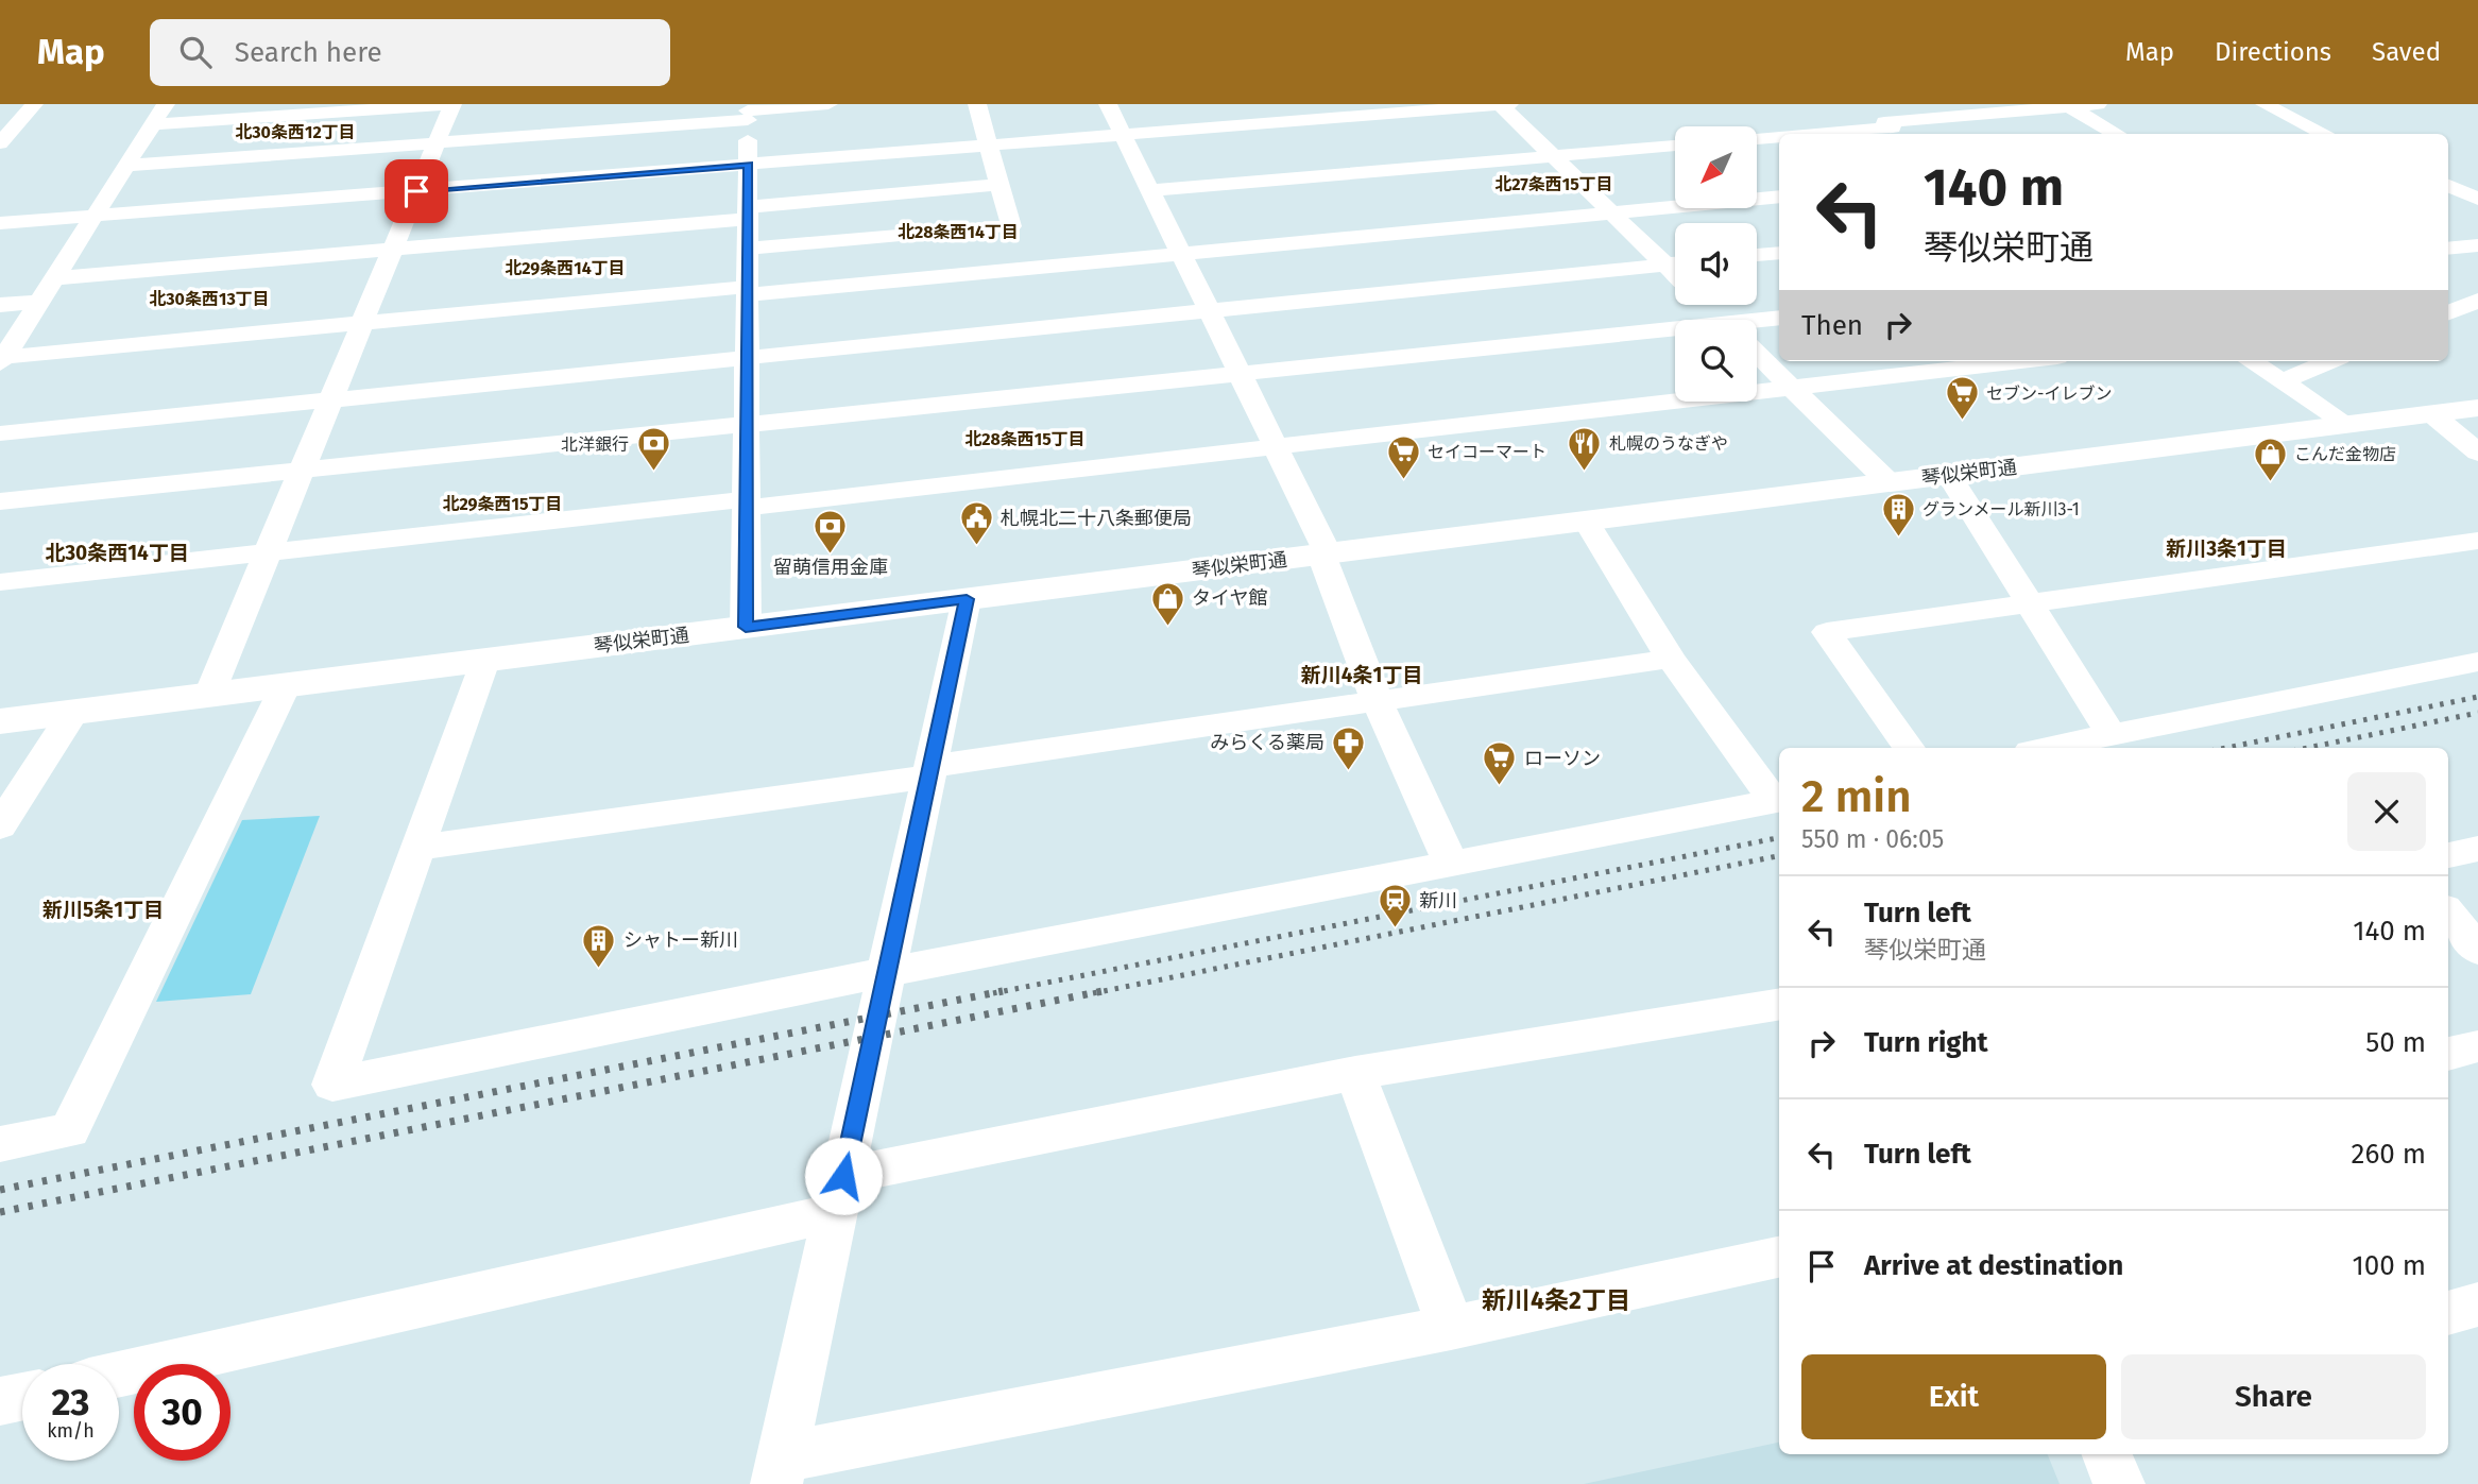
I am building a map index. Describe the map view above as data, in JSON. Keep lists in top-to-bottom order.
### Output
{
  "streets": {
    "main road": ["琴似栄町通"]
  },
  "districts": [
    "北30条西12丁目",
    "北27条西15丁目",
    "北28条西14丁目",
    "北29条西14丁目",
    "北30条西13丁目",
    "北28条西15丁目",
    "北29条西15丁目",
    "新川3条1丁目",
    "北30条西14丁目",
    "新川4条1丁目",
    "新川5条1丁目",
    "新川4条2丁目"
  ],
  "places": {
    "supermarket": ["セブン-イレブン", "セイコーマート", "ローソン"],
    "restaurant": ["札幌のうなぎや"],
    "bank": ["北洋銀行", "留萌信用金庫"],
    "shop": ["こんだ金物店", "タイヤ館"],
    "building": ["グランメール新川3-1", "シャトー新川"],
    "public building": ["札幌北二十八条郵便局"],
    "pharmacy": ["みらくる薬局"],
    "station": ["新川"]
  },
  "north": "bottom left",
  "page": {
    "header": "Map",
    "search": "Search here",
    "nav": ["Map", "Directions", "Saved"],
    "turn": ["140 m", "琴似栄町通"],
    "then": "Then",
    "heading": ["2 min", "550 m · 06:05"],
    "list": [
      {
        "name": "Turn left",
        "note": "琴似栄町通",
        "value": "140 m"
      },
      {
        "name": "Turn right",
        "value": "50 m"
      },
      {
        "name": "Turn left",
        "value": "260 m"
      },
      {
        "name": "Arrive at destination",
        "value": "100 m"
      }
    ],
    "buttons": ["Exit", "Share"],
    "speed": "23 km/h",
    "limit": "30"
  }
}
